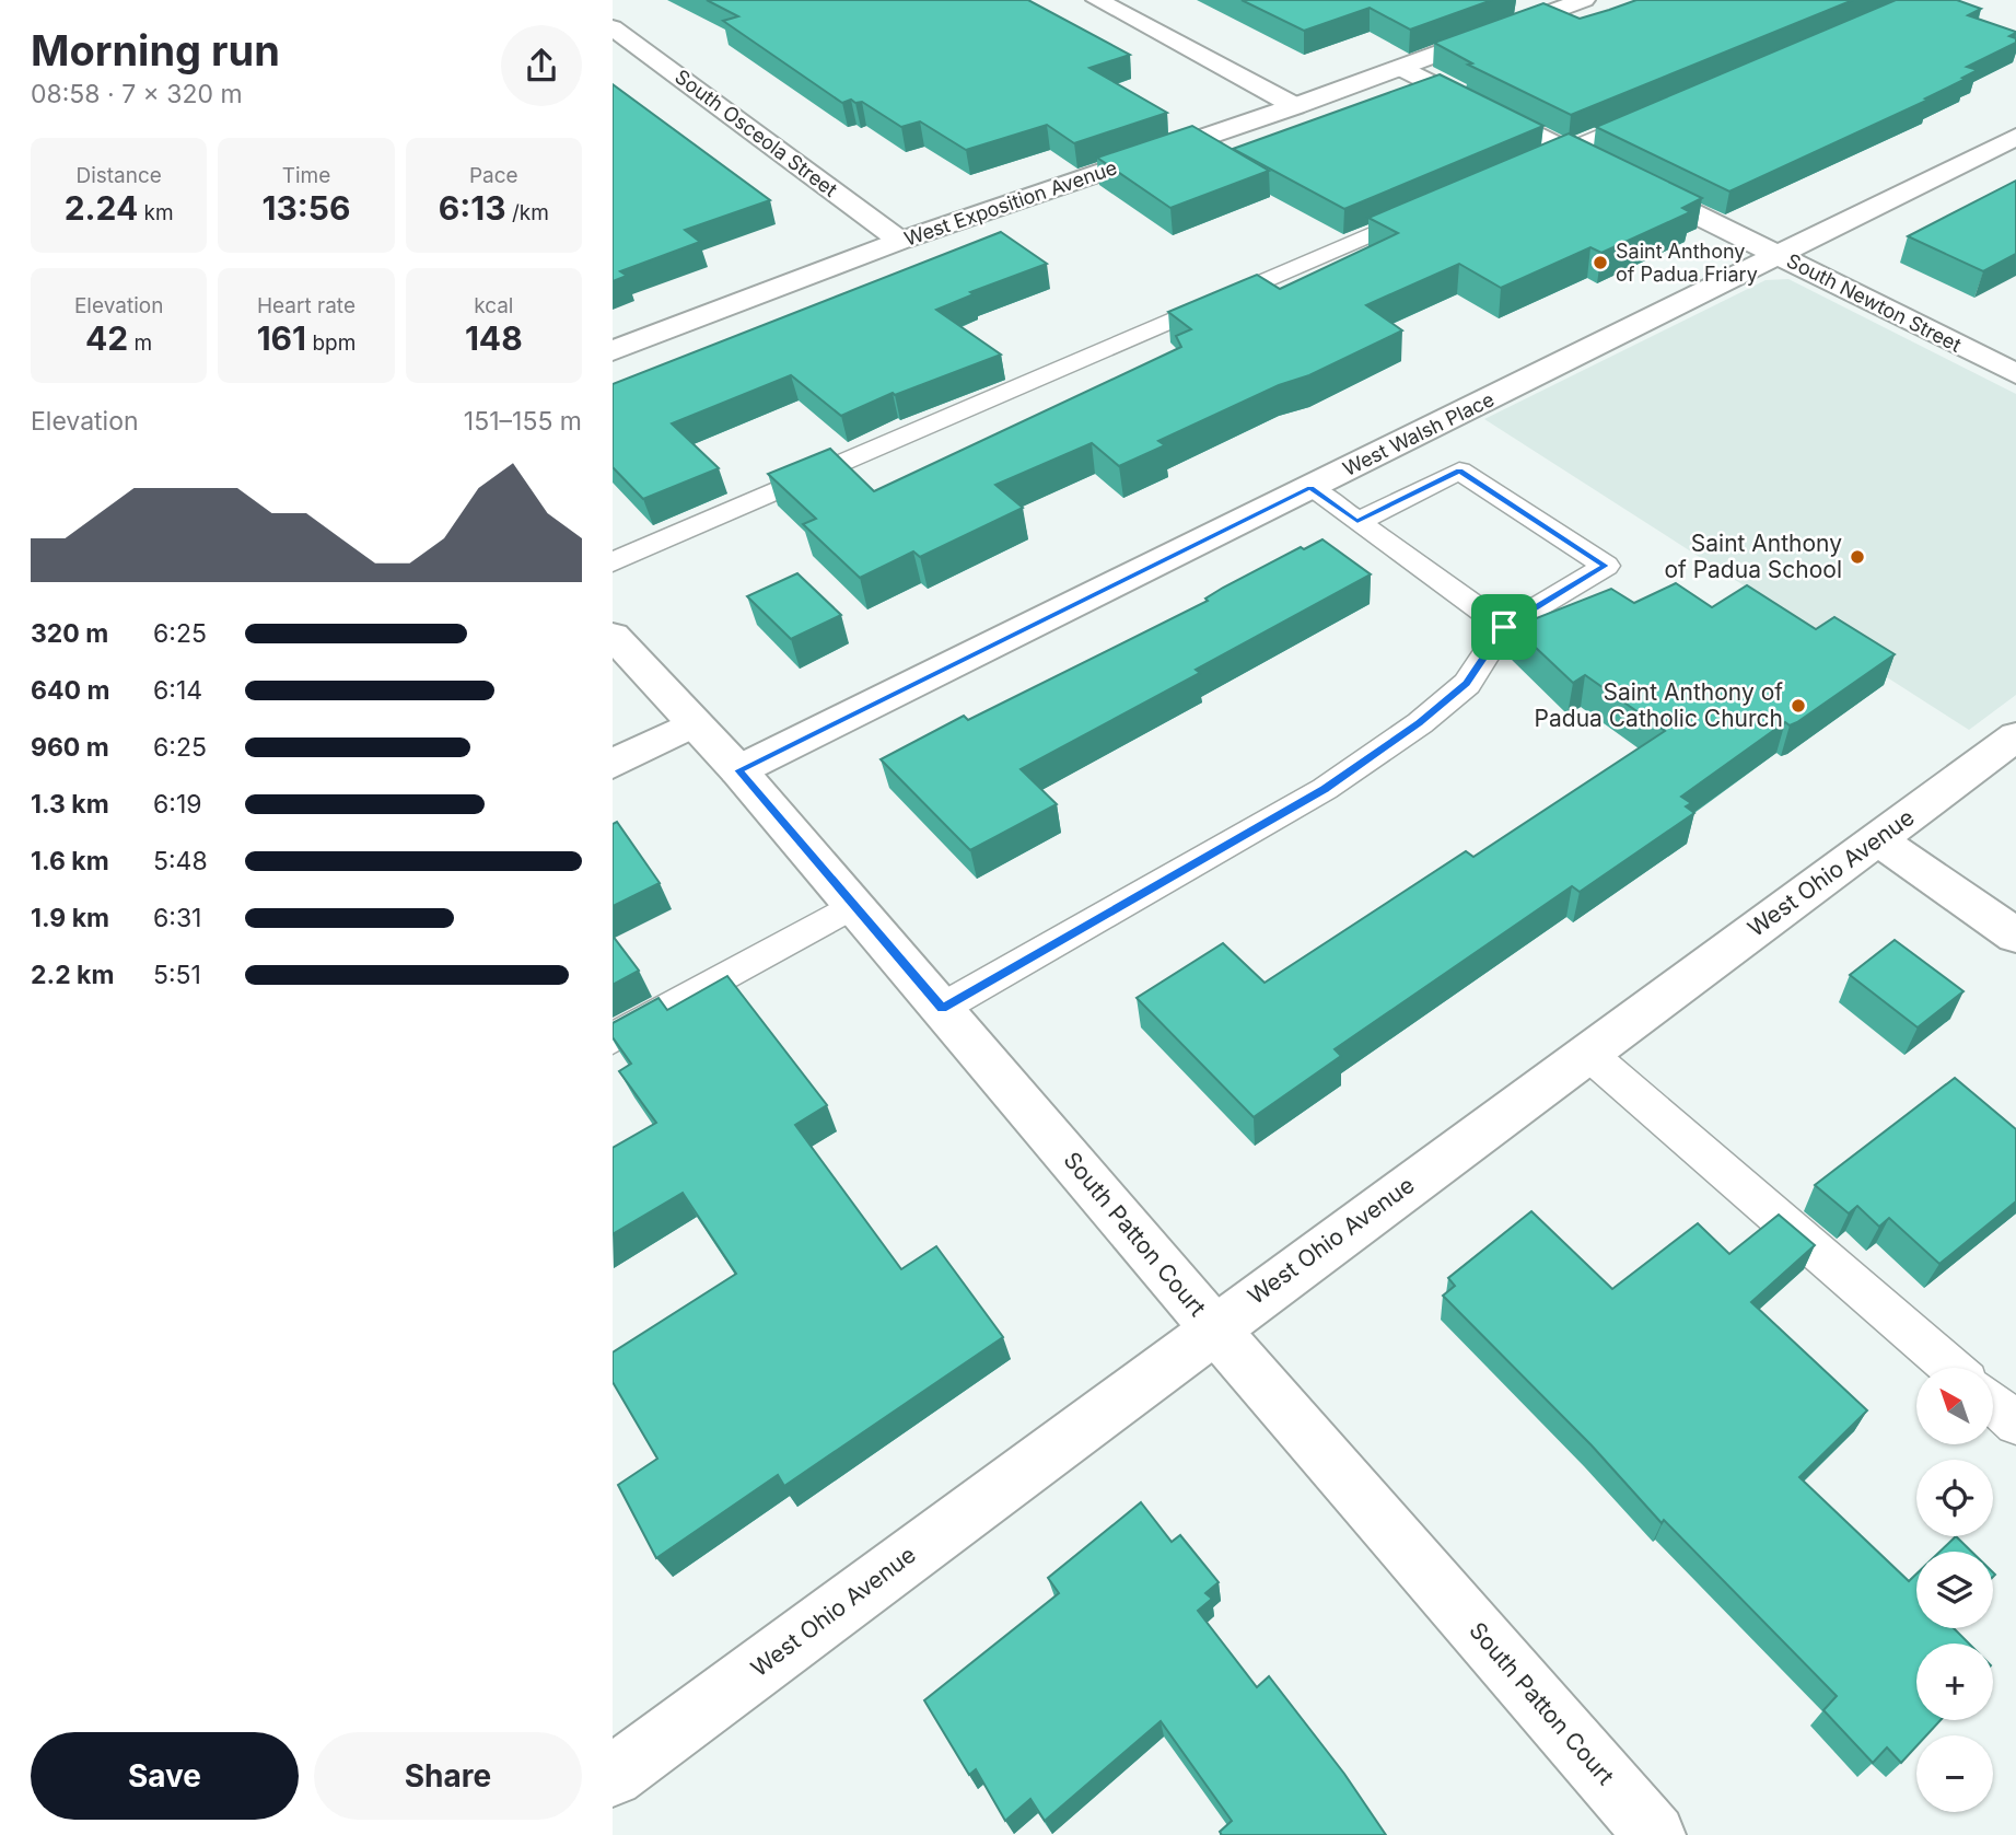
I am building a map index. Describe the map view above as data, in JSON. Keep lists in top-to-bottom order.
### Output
{
  "streets": {
    "street": [
      "South Osceola Street",
      "West Exposition Avenue",
      "South Newton Street",
      "West Walsh Place",
      "West Ohio Avenue",
      "South Patton Court"
    ]
  },
  "crossings": [
    ["South Osceola Street", "West Exposition Avenue"],
    ["West Exposition Avenue", "South Newton Street"],
    ["South Newton Street", "West Walsh Place"],
    ["West Walsh Place", "South Patton Court"],
    ["West Ohio Avenue", "South Patton Court"]
  ],
  "places": ["Saint Anthony of Padua Friary", "Saint Anthony of Padua School", "Saint Anthony of Padua Catholic Church"],
  "north": "top left",
  "page": {
    "heading": ["Morning run", "08:58 · 7 × 320 m"],
    "stats": [
      ["Distance", "2.24 km"],
      ["Time", "13:56"],
      ["Pace", "6:13 /km"],
      ["Elevation", "42 m"],
      ["Heart rate", "161 bpm"],
      ["kcal", "148"]
    ],
    "chart": ["Elevation", "151–155 m"],
    "list": [
      {
        "name": "320 m",
        "note": "6:25"
      },
      {
        "name": "640 m",
        "note": "6:14"
      },
      {
        "name": "960 m",
        "note": "6:25"
      },
      {
        "name": "1.3 km",
        "note": "6:19"
      },
      {
        "name": "1.6 km",
        "note": "5:48"
      },
      {
        "name": "1.9 km",
        "note": "6:31"
      },
      {
        "name": "2.2 km",
        "note": "5:51"
      }
    ],
    "map_buttons": ["+", "−"],
    "buttons": ["Save", "Share"]
  }
}
